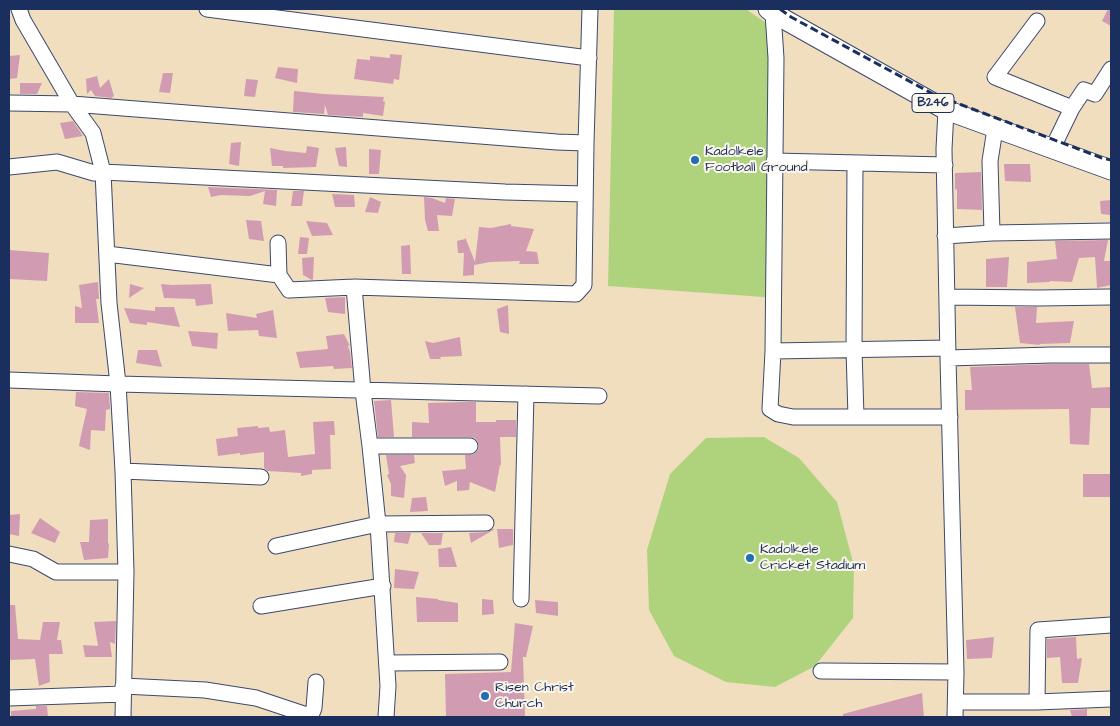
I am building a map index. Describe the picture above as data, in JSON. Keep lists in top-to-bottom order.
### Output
{
  "streets": {
    "main road": ["B246"]
  },
  "places": ["Kadolkele Football Ground", "Kadolkele Cricket Stadium", "Risen Christ Church"]
}
